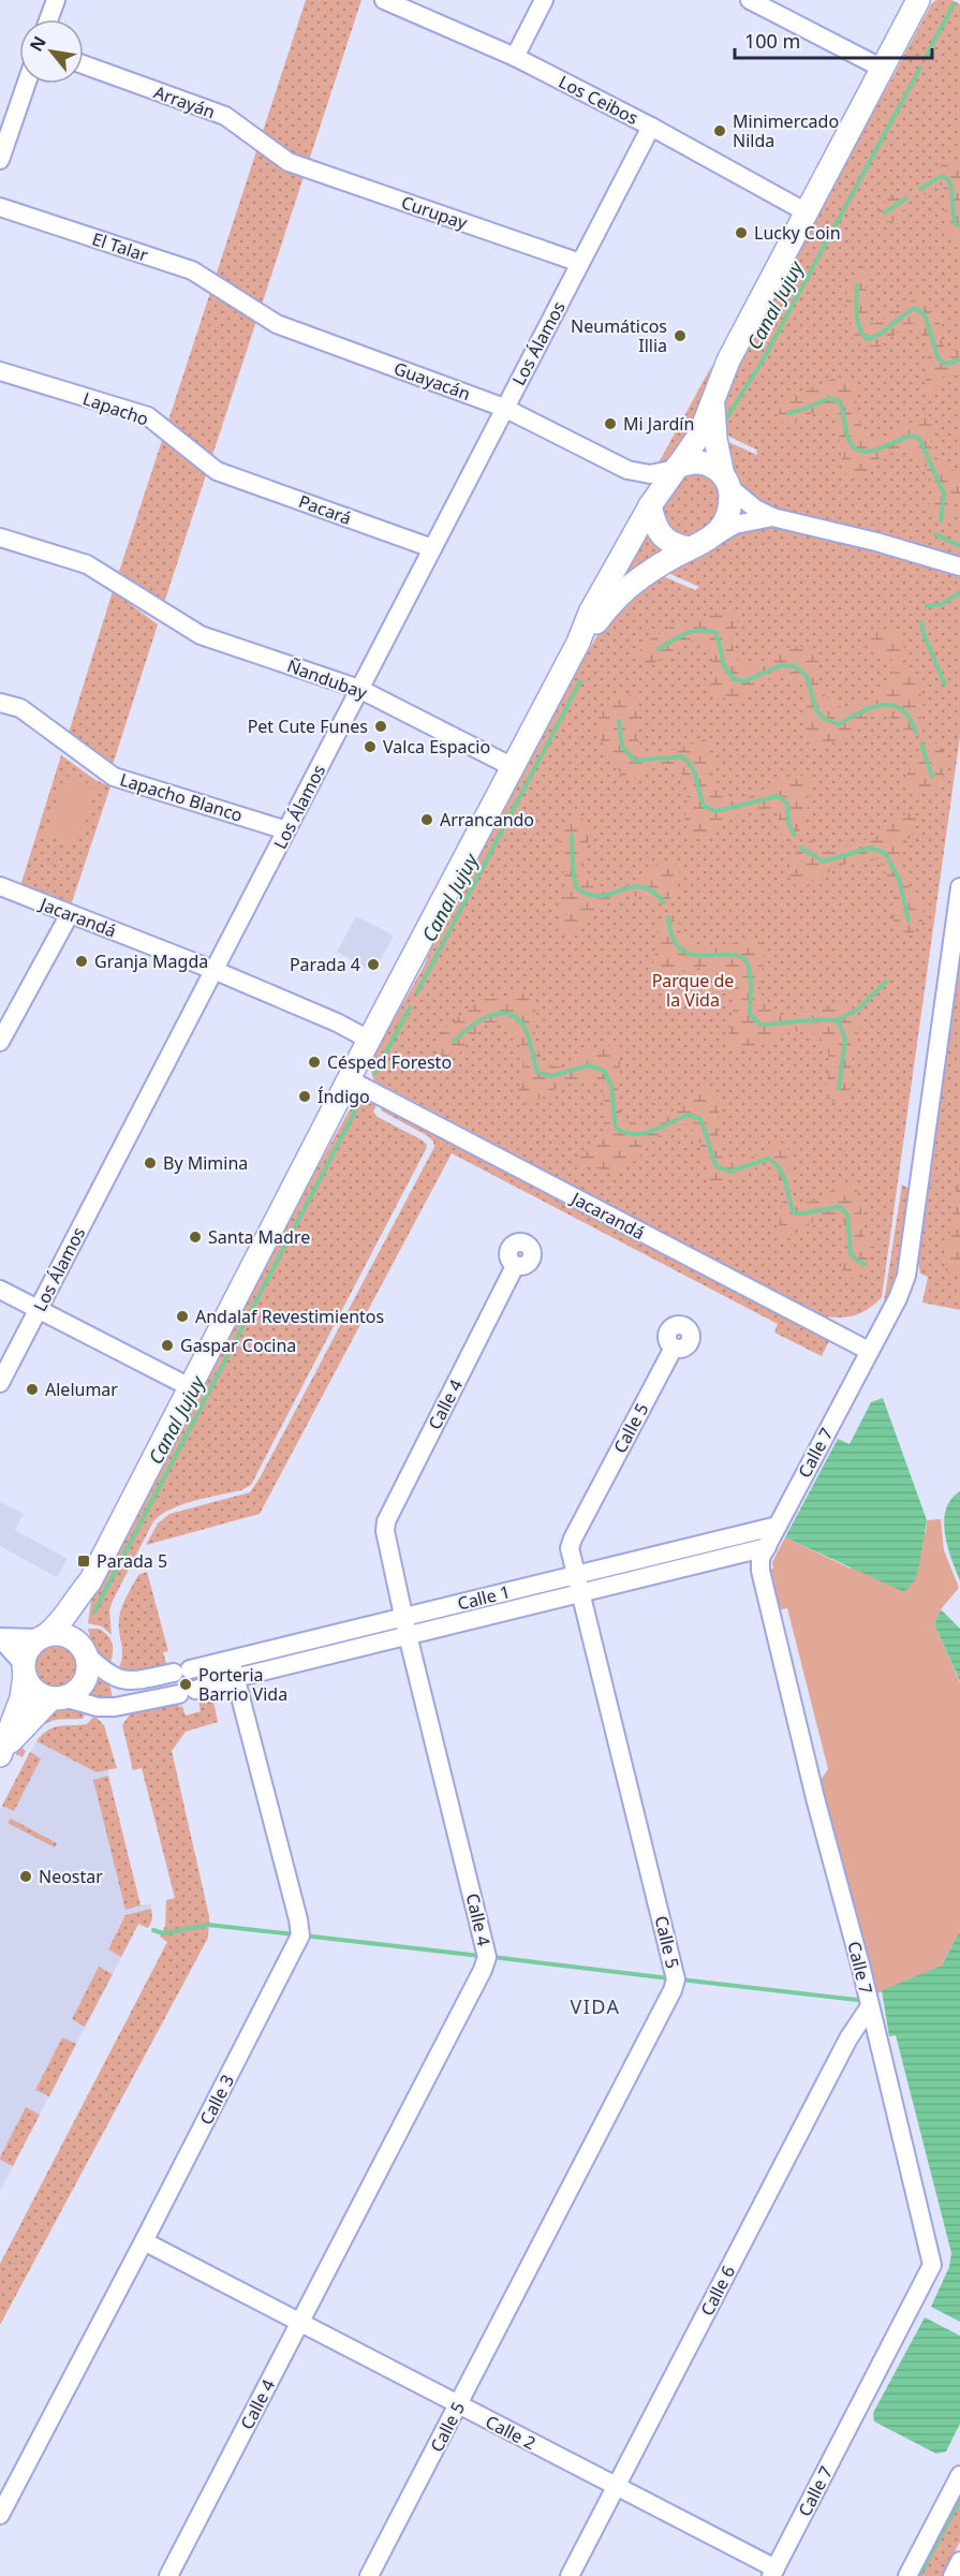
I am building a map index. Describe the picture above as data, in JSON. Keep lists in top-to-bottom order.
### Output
{
  "streets": {
    "street": [
      "Los Ceibos",
      "Arrayán",
      "Curupay",
      "El Talar",
      "Los Álamos",
      "Guayacán",
      "Lapacho",
      "Pacará",
      "Ñandubay",
      "Lapacho Blanco",
      "Jacarandá",
      "Calle 4",
      "Calle 5",
      "Calle 7",
      "Calle 1",
      "Calle 3",
      "Calle 6",
      "Calle 2"
    ]
  },
  "crossings": [
    ["Los Ceibos", "Los Álamos"],
    ["Arrayán", "Curupay"],
    ["Curupay", "Los Álamos"],
    ["El Talar", "Guayacán"],
    ["Los Álamos", "Guayacán"],
    ["Los Álamos", "Pacará"],
    ["Los Álamos", "Ñandubay"],
    ["Los Álamos", "Lapacho Blanco"],
    ["Los Álamos", "Jacarandá"],
    ["Lapacho", "Pacará"],
    ["Jacarandá", "Calle 7"],
    ["Calle 4", "Calle 1"],
    ["Calle 4", "Calle 2"],
    ["Calle 5", "Calle 1"],
    ["Calle 5", "Calle 2"],
    ["Calle 7", "Calle 1"],
    ["Calle 7", "Calle 6"],
    ["Calle 7", "Calle 2"],
    ["Calle 1", "Calle 3"],
    ["Calle 3", "Calle 2"],
    ["Calle 6", "Calle 2"]
  ],
  "districts": ["VIDA"],
  "water": ["Canal Jujuy"],
  "parks": ["Parque de la Vida"],
  "places": {
    "other": [
      "Minimercado Nilda",
      "Lucky Coin",
      "Neumáticos Illia",
      "Mi Jardín",
      "Pet Cute Funes",
      "Valca Espacio",
      "Arrancando",
      "Granja Magda",
      "Parada 4",
      "Césped Foresto",
      "Índigo",
      "By Mimina",
      "Santa Madre",
      "Andalaf Revestimientos",
      "Gaspar Cocina",
      "Alelumar",
      "Porteria Barrio Vida",
      "Neostar"
    ],
    "transit": ["Parada 5"]
  },
  "scale_bar": "100 m",
  "north": "top left"
}
